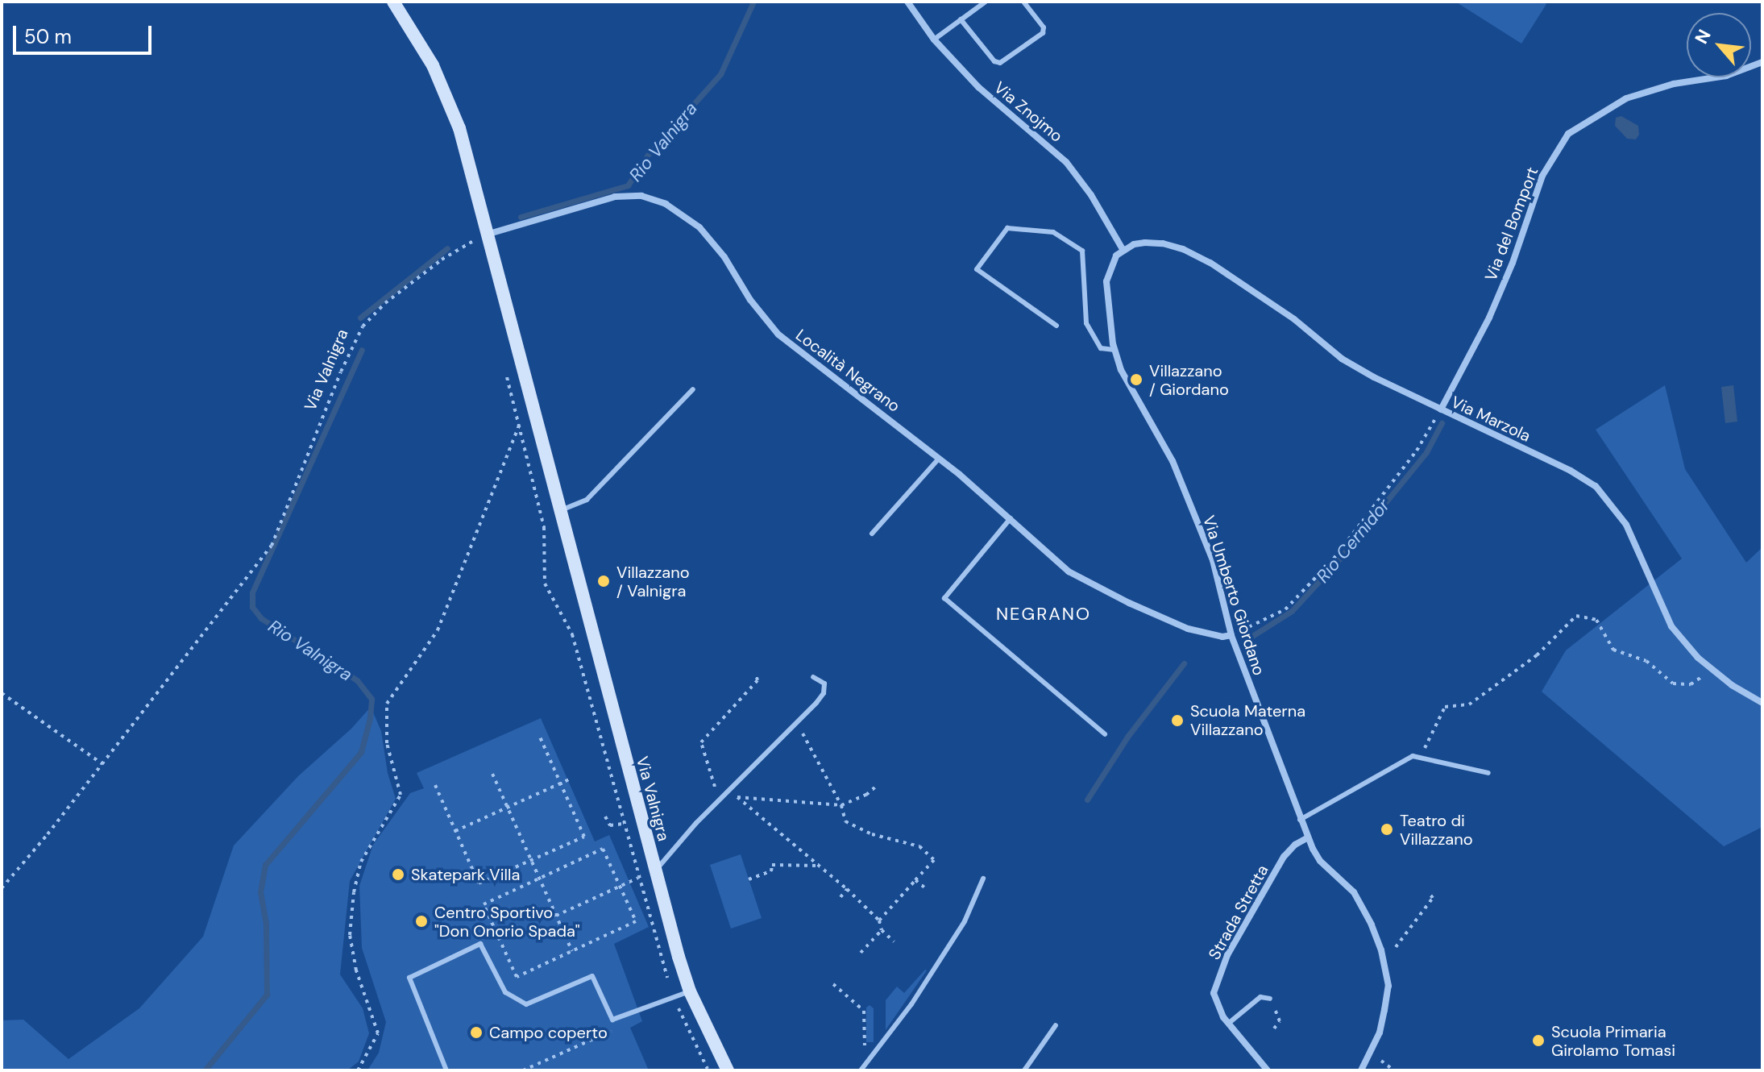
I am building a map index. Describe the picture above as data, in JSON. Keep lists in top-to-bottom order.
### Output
{
  "streets": {
    "main road": ["Via Valnigra"],
    "street": [
      "Via Znojmo",
      "Via del Bomport",
      "Località Negrano",
      "Via Marzola",
      "Via Umberto Giordano",
      "Strada Stretta"
    ]
  },
  "crossings": [
    ["Via Znojmo", "Via Marzola"],
    ["Via Znojmo", "Via Umberto Giordano"],
    ["Via del Bomport", "Via Marzola"],
    ["Via Valnigra", "Località Negrano"],
    ["Località Negrano", "Via Umberto Giordano"],
    ["Via Marzola", "Via Umberto Giordano"],
    ["Via Umberto Giordano", "Strada Stretta"]
  ],
  "districts": ["NEGRANO"],
  "water": ["Rio Valnigra", "Rio Cernidor"],
  "places": [
    "Villazzano / Giordano",
    "Villazzano / Valnigra",
    "Scuola Materna Villazzano",
    "Teatro di Villazzano",
    "Skatepark Villa",
    "Centro Sportivo \"Don Onorio Spada\"",
    "Campo coperto",
    "Scuola Primaria Girolamo Tomasi"
  ],
  "scale_bar": "50 m",
  "north": "top left"
}
